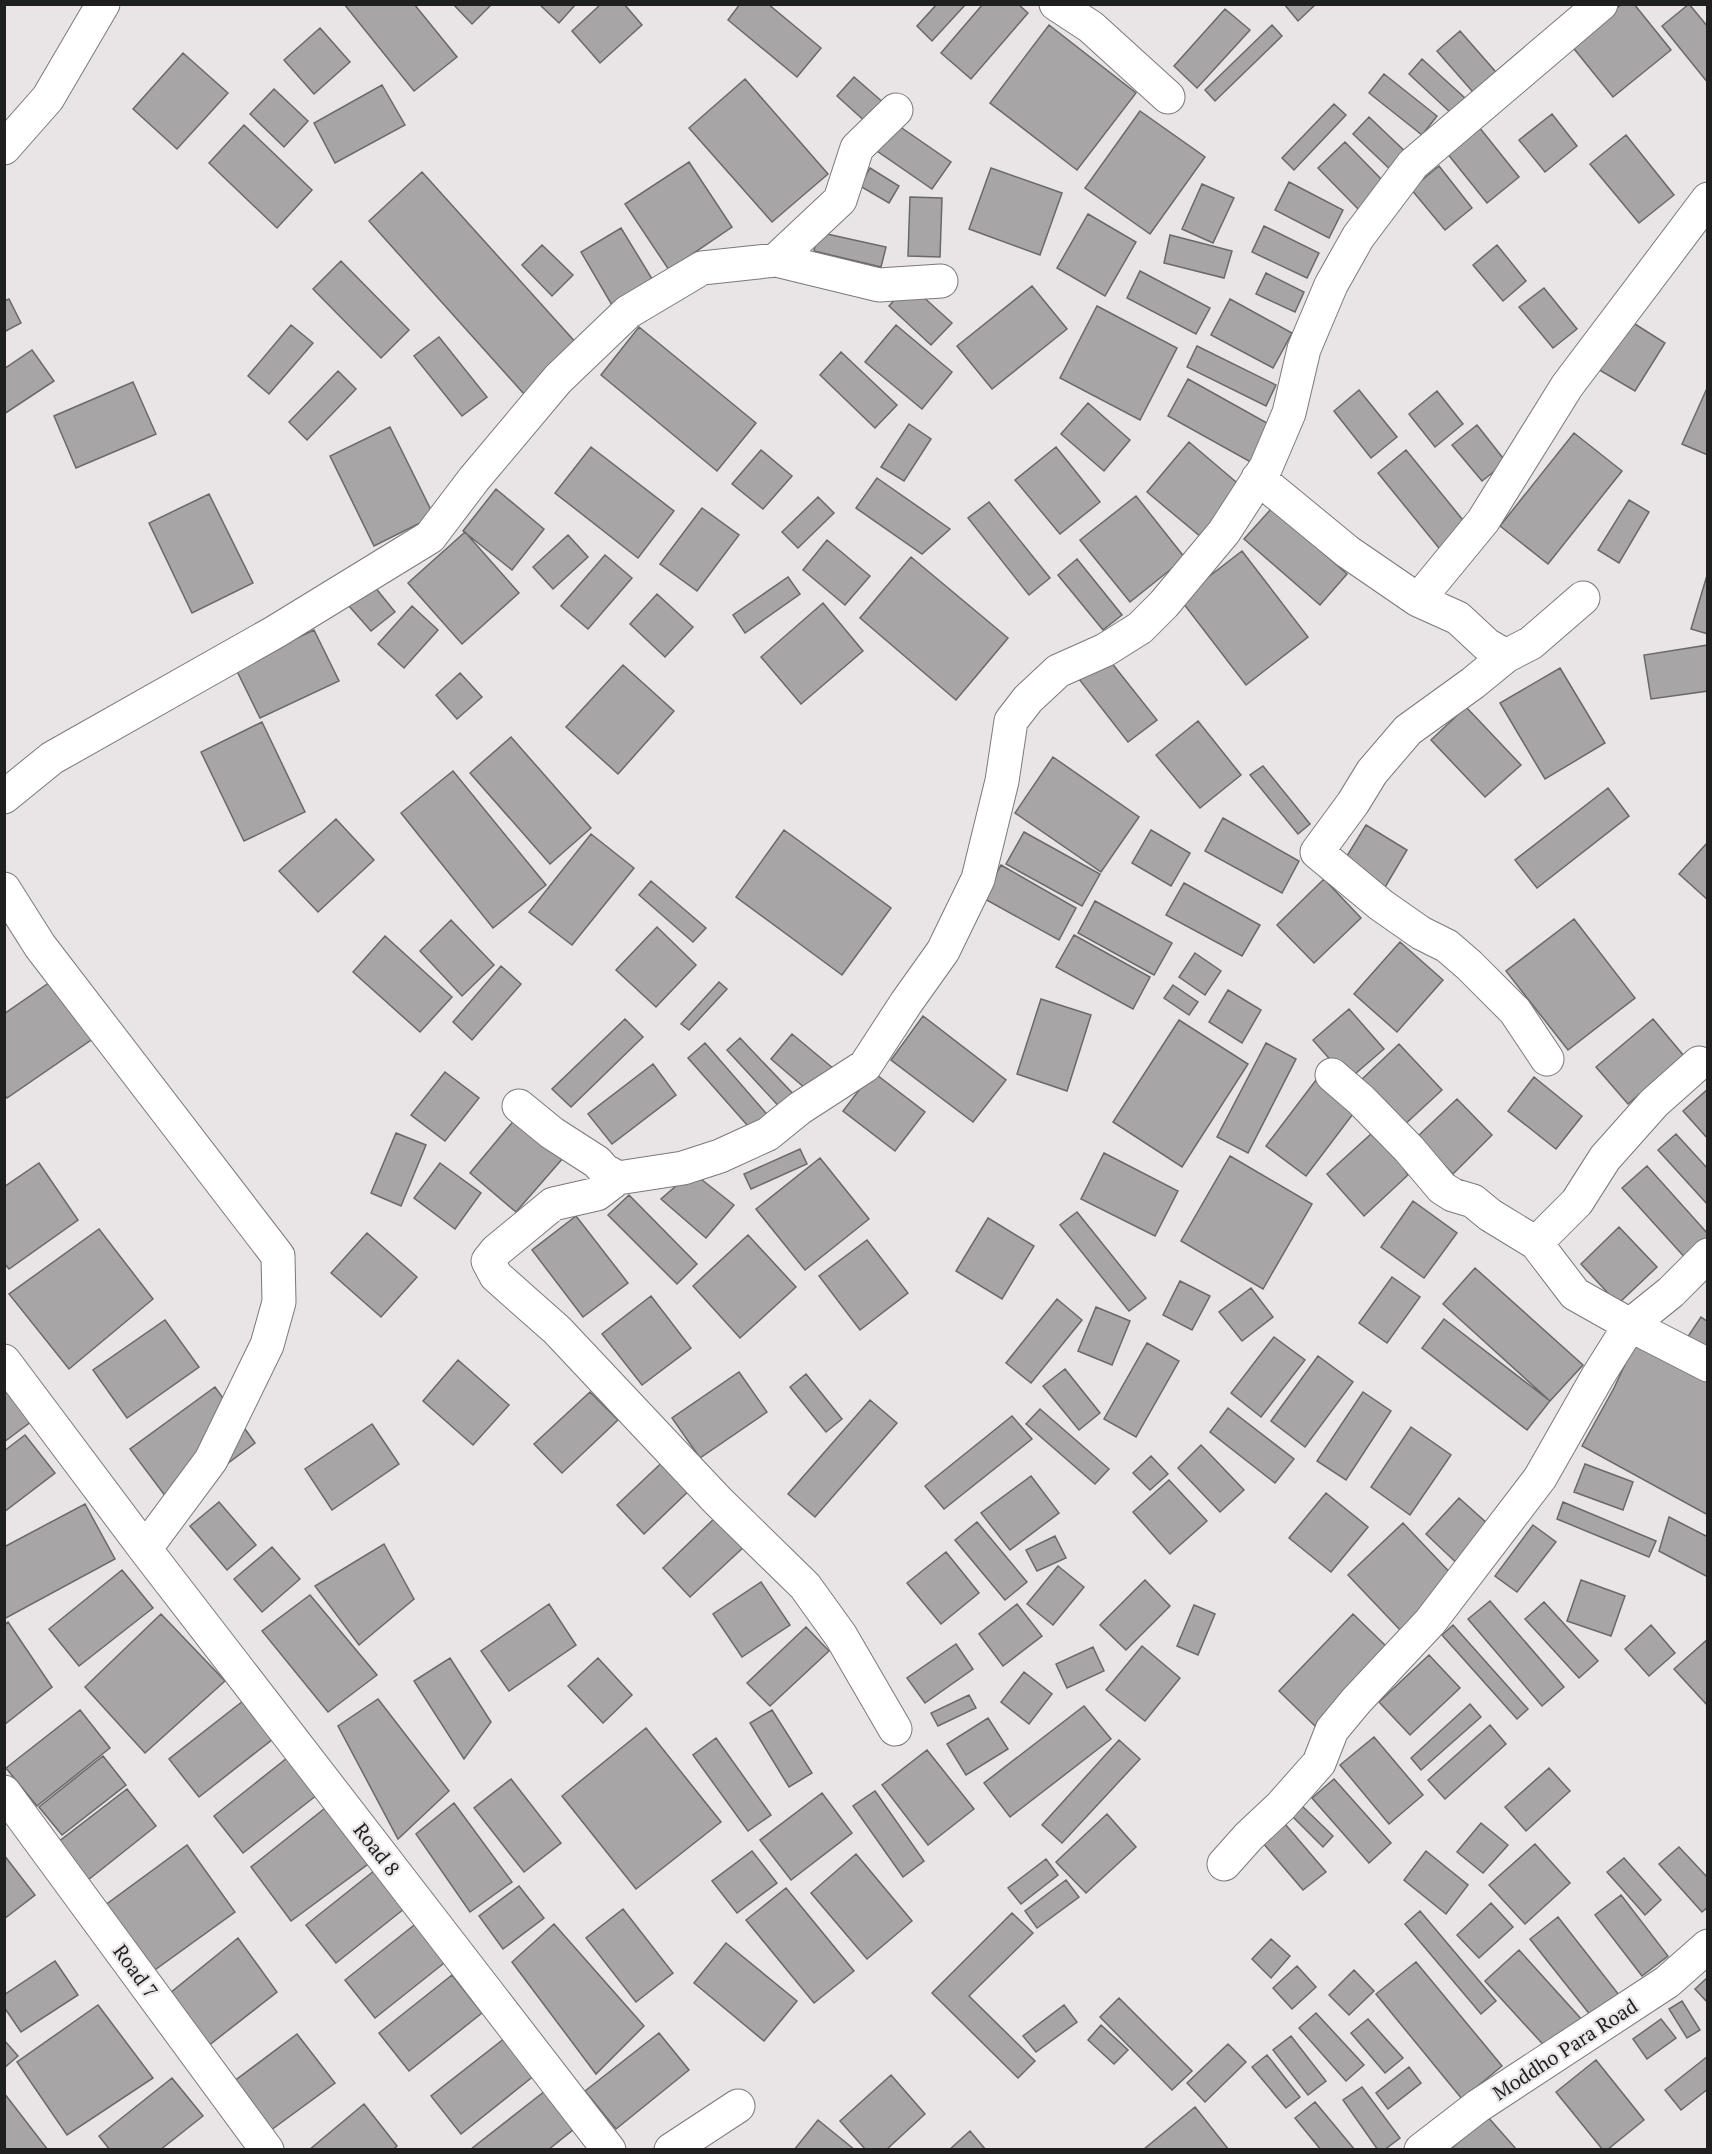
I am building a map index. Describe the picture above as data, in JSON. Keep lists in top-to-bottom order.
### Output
{
  "streets": {
    "street": ["Road 8", "Road 7", "Moddho Para Road"]
  }
}
